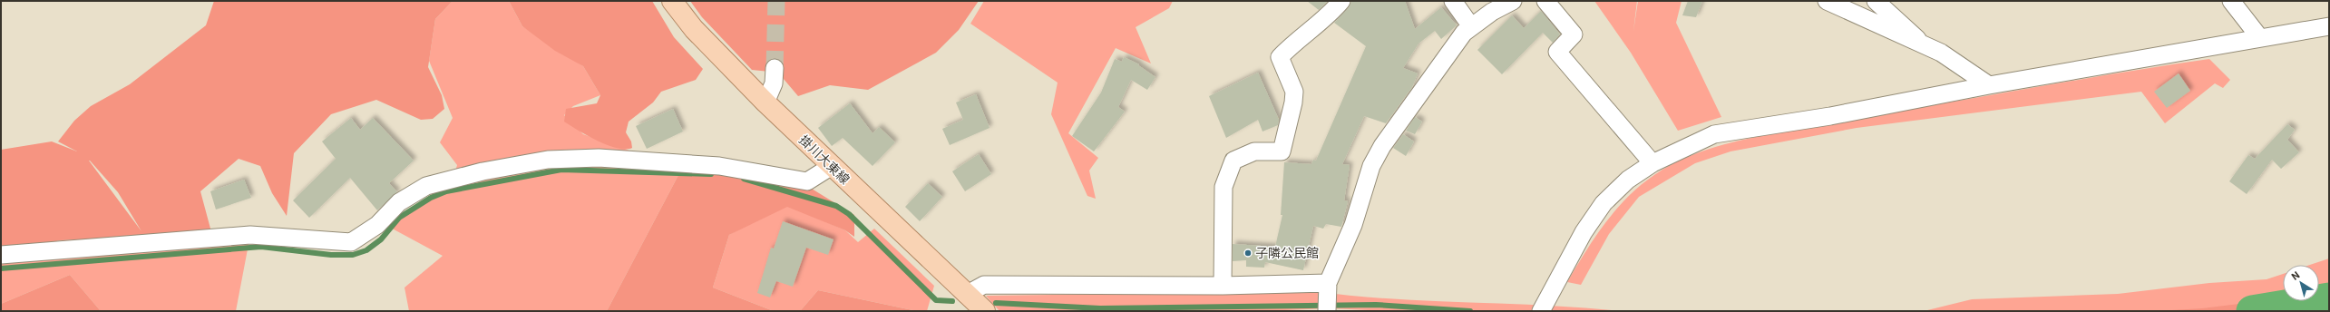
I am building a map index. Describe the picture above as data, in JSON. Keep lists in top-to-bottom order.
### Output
{
  "streets": {
    "main road": ["掛川大東線"]
  },
  "places": ["子隣公民館"],
  "north": "top left"
}
